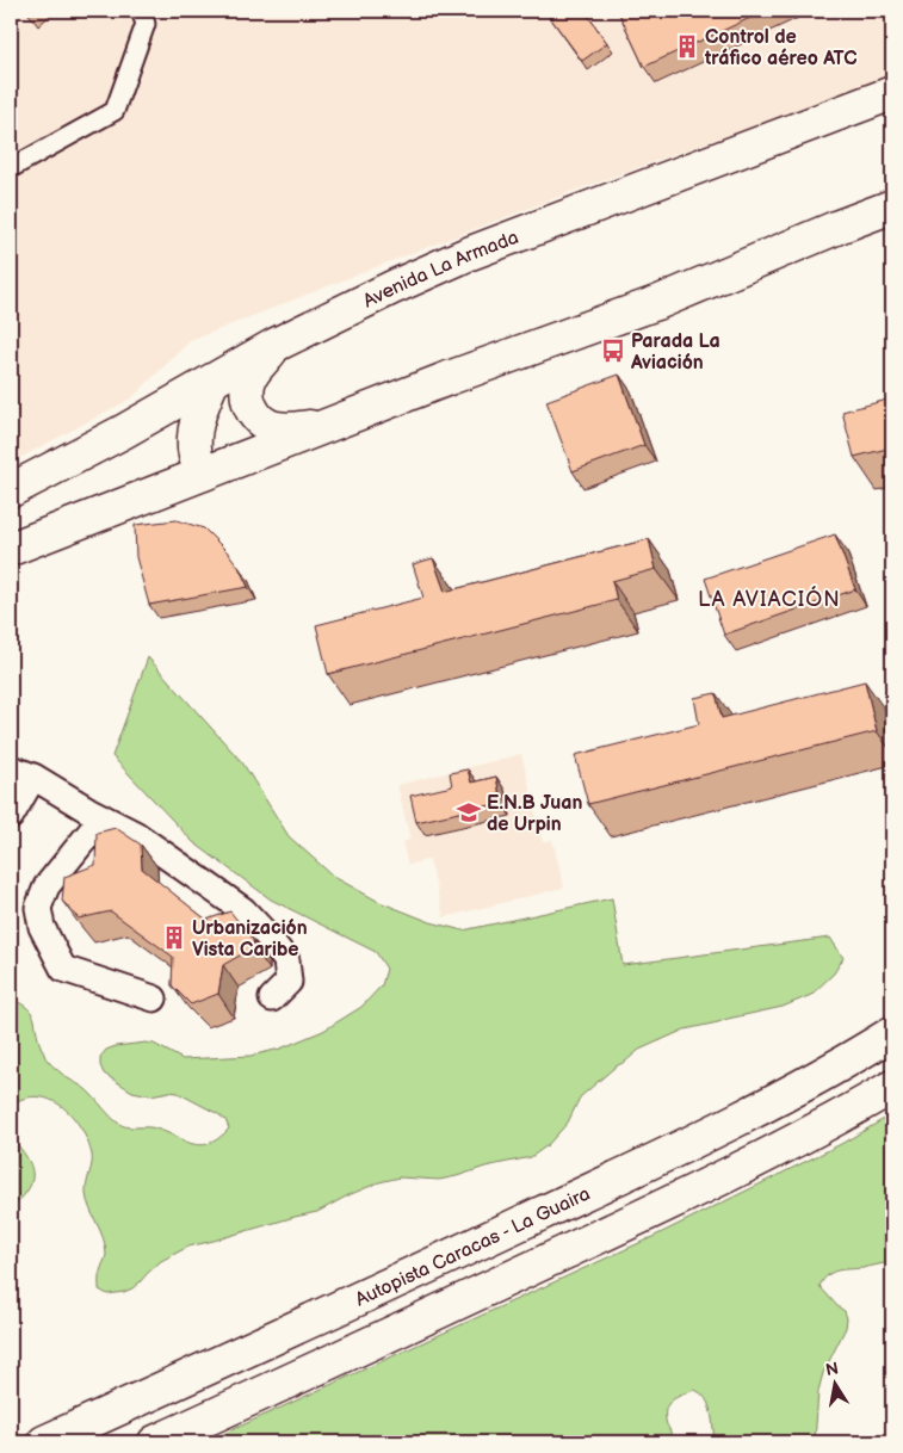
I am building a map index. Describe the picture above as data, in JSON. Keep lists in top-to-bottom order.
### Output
{
  "streets": {
    "main road": ["Avenida La Armada", "Autopista Caracas - La Guaira"]
  },
  "districts": ["LA AVIACIÓN"],
  "places": {
    "building": ["Control de tráfico aéreo ATC", "Urbanización Vista Caribe"],
    "bus stop": ["Parada La Aviación"],
    "school or university": ["E.N.B Juan de Urpin"]
  },
  "north": "top"
}
